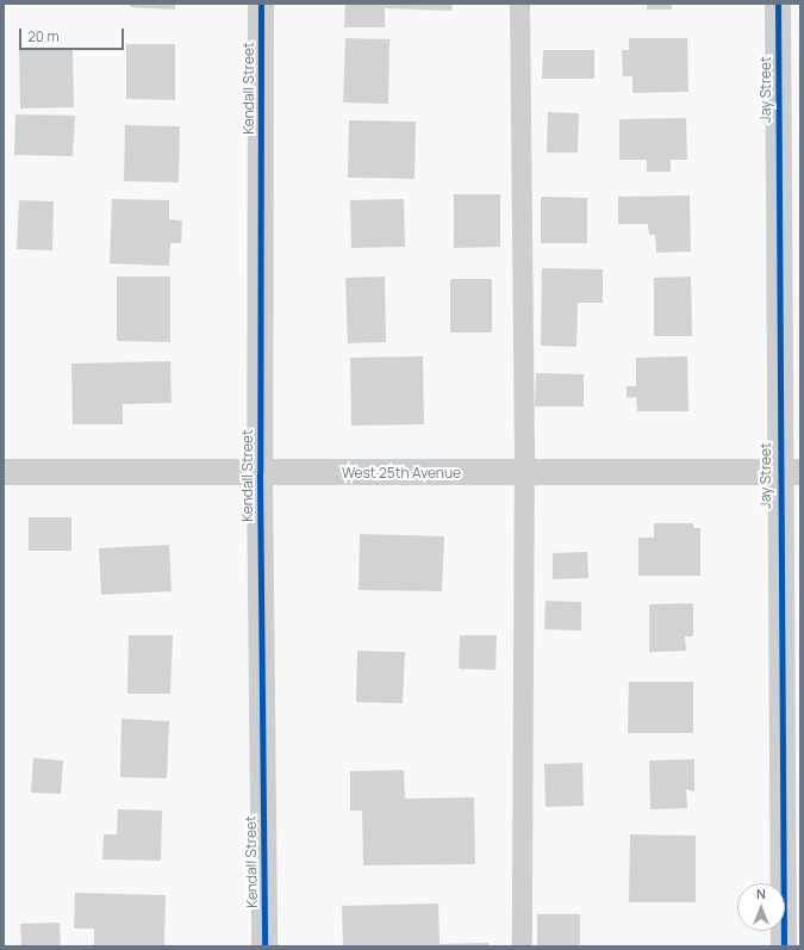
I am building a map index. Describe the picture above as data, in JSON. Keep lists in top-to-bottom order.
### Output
{
  "streets": {
    "street": ["Kendall Street", "Jay Street", "West 25th Avenue"]
  },
  "crossings": [
    ["Kendall Street", "West 25th Avenue"],
    ["Jay Street", "West 25th Avenue"]
  ],
  "scale_bar": "20 m",
  "north": "top"
}
